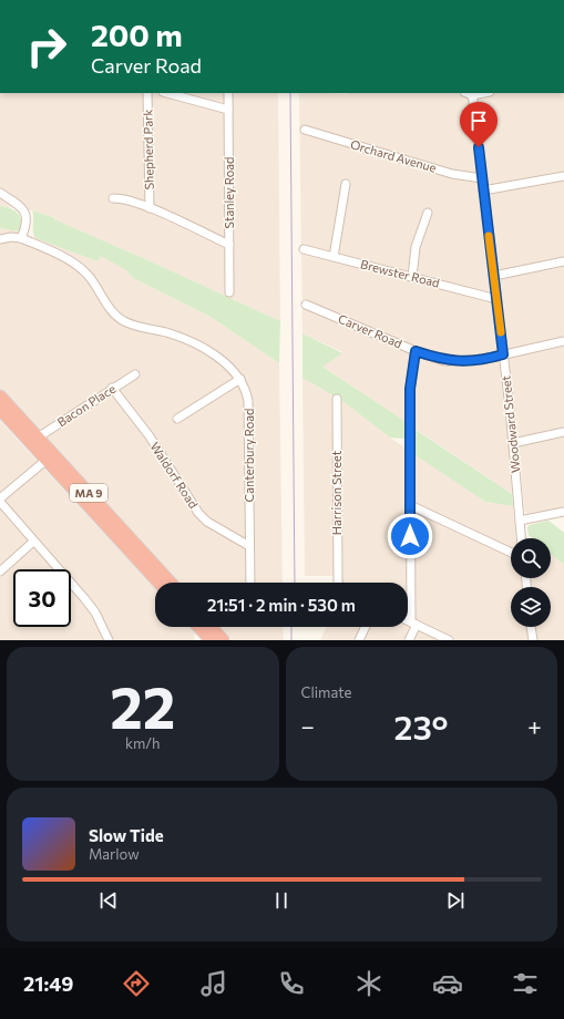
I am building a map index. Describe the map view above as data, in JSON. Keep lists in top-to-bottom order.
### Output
{
  "streets": {
    "highway": ["MA 9"],
    "street": [
      "Shepherd Park",
      "Orchard Avenue",
      "Stanley Road",
      "Brewster Road",
      "Carver Road",
      "Bacon Place",
      "Woodward Street",
      "Canterbury Road",
      "Waldorf Road",
      "Harrison Street"
    ]
  },
  "crossings": [
    ["Orchard Avenue", "Woodward Street"],
    ["Brewster Road", "Woodward Street"],
    ["Carver Road", "Woodward Street"],
    ["Bacon Place", "Waldorf Road"],
    ["Bacon Place", "MA 9"],
    ["Canterbury Road", "Waldorf Road"]
  ],
  "page": {
    "turn": ["200 m", "Carver Road"],
    "limit": "30",
    "trip": "21:51 · 2 min · 530 m",
    "tile": [
      ["22", "km/h"],
      "Climate"
    ],
    "heat": ["−", "23°", "+"],
    "song": ["Slow Tide", "Marlow"],
    "tabs": "21:49"
  }
}
